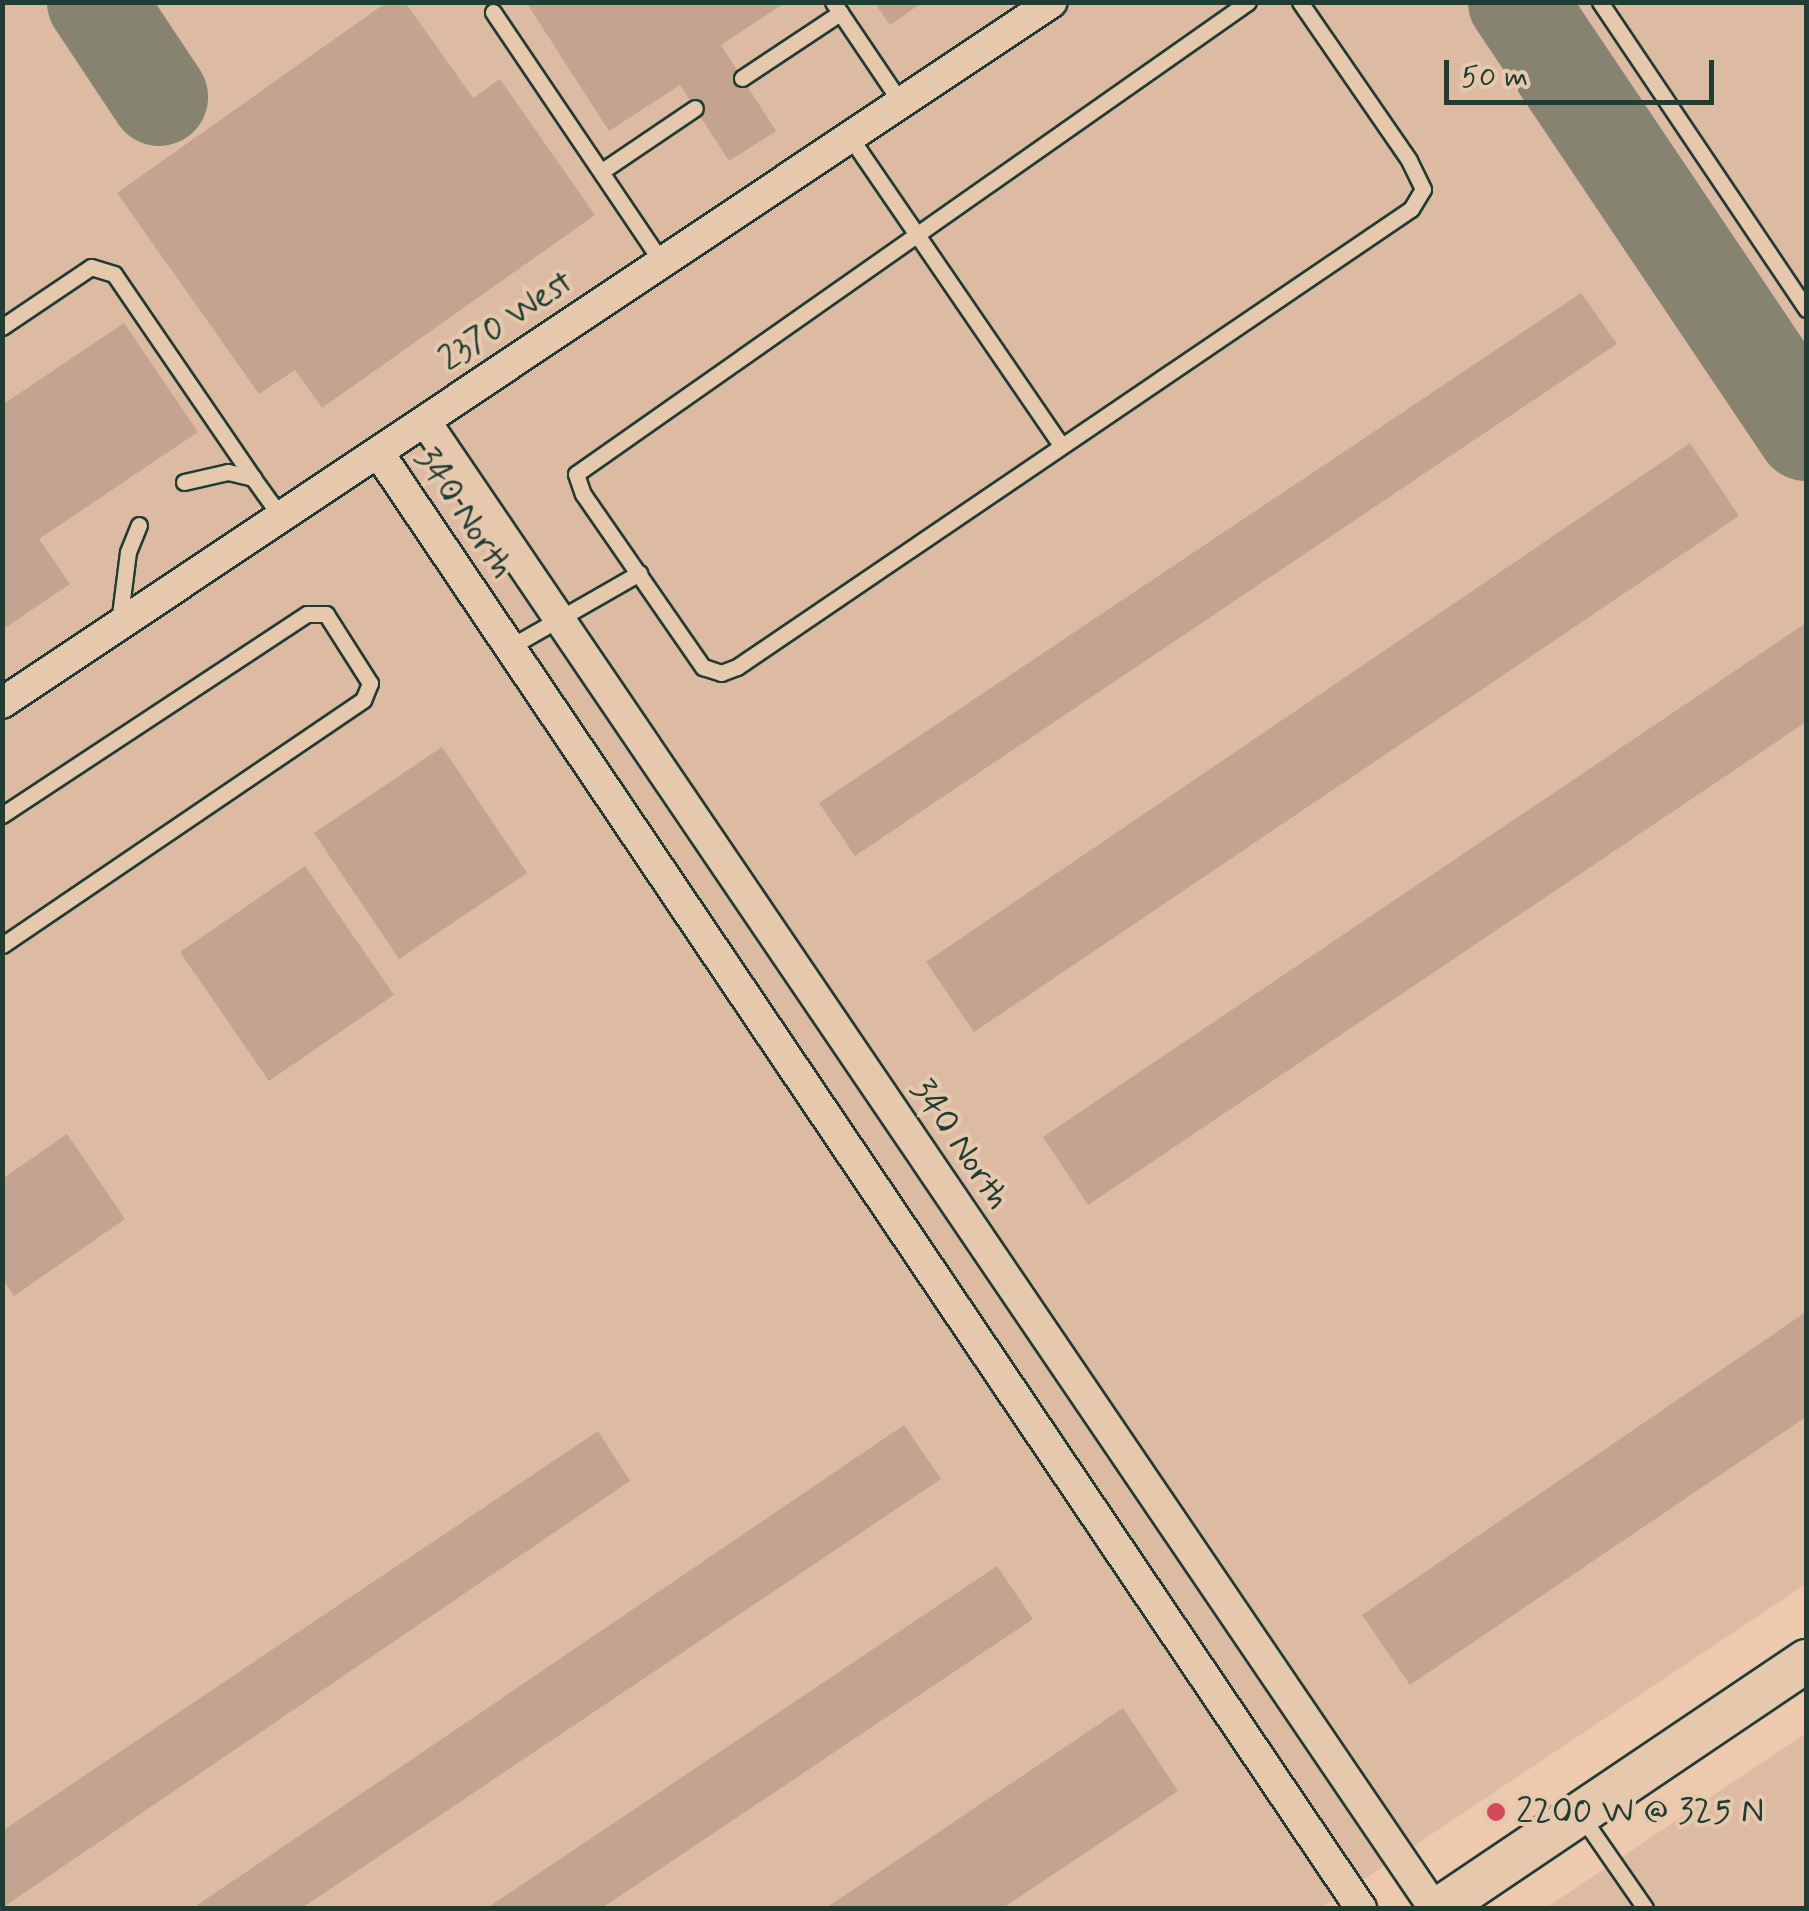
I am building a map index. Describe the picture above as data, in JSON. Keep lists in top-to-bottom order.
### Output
{
  "streets": {
    "street": ["2370 West", "340 North"]
  },
  "crossings": [
    ["2370 West", "340 North"]
  ],
  "places": ["2200 W @ 325 N"],
  "scale_bar": "50 m"
}
